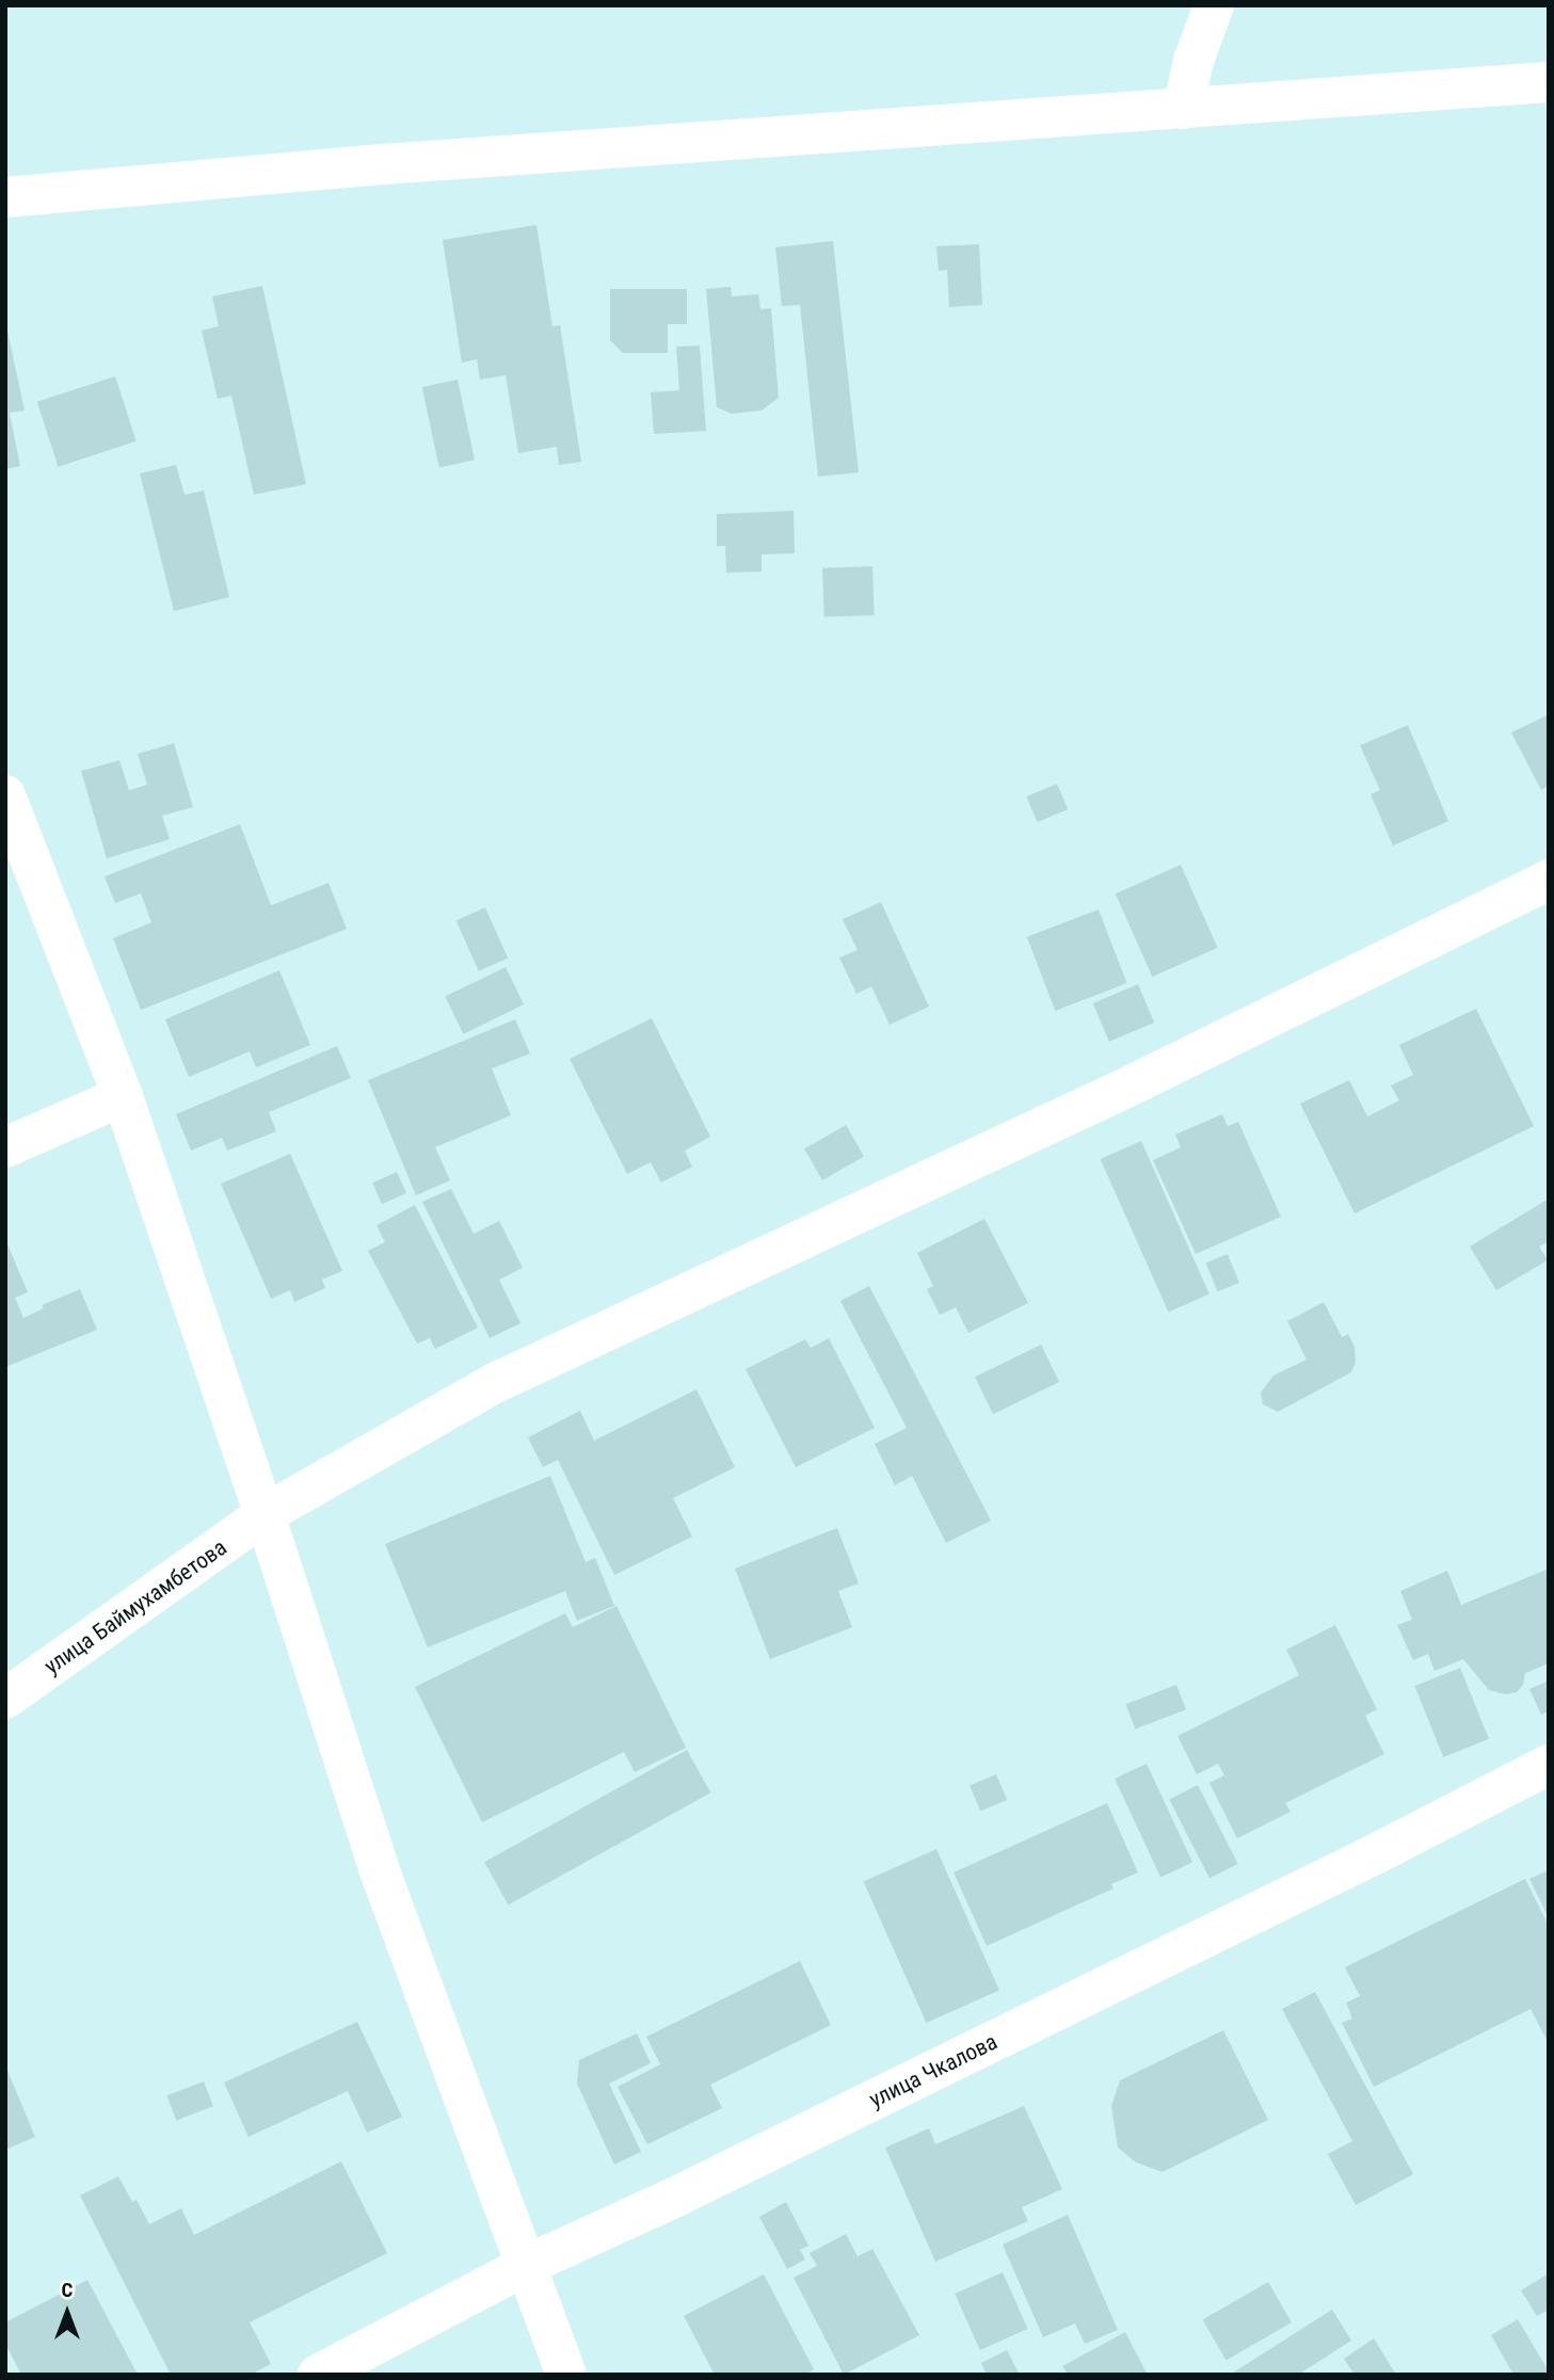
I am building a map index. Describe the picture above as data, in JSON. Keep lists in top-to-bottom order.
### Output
{
  "streets": {
    "street": ["улица Баймухамбетова", "улица Чкалова"]
  },
  "north": "top"
}
